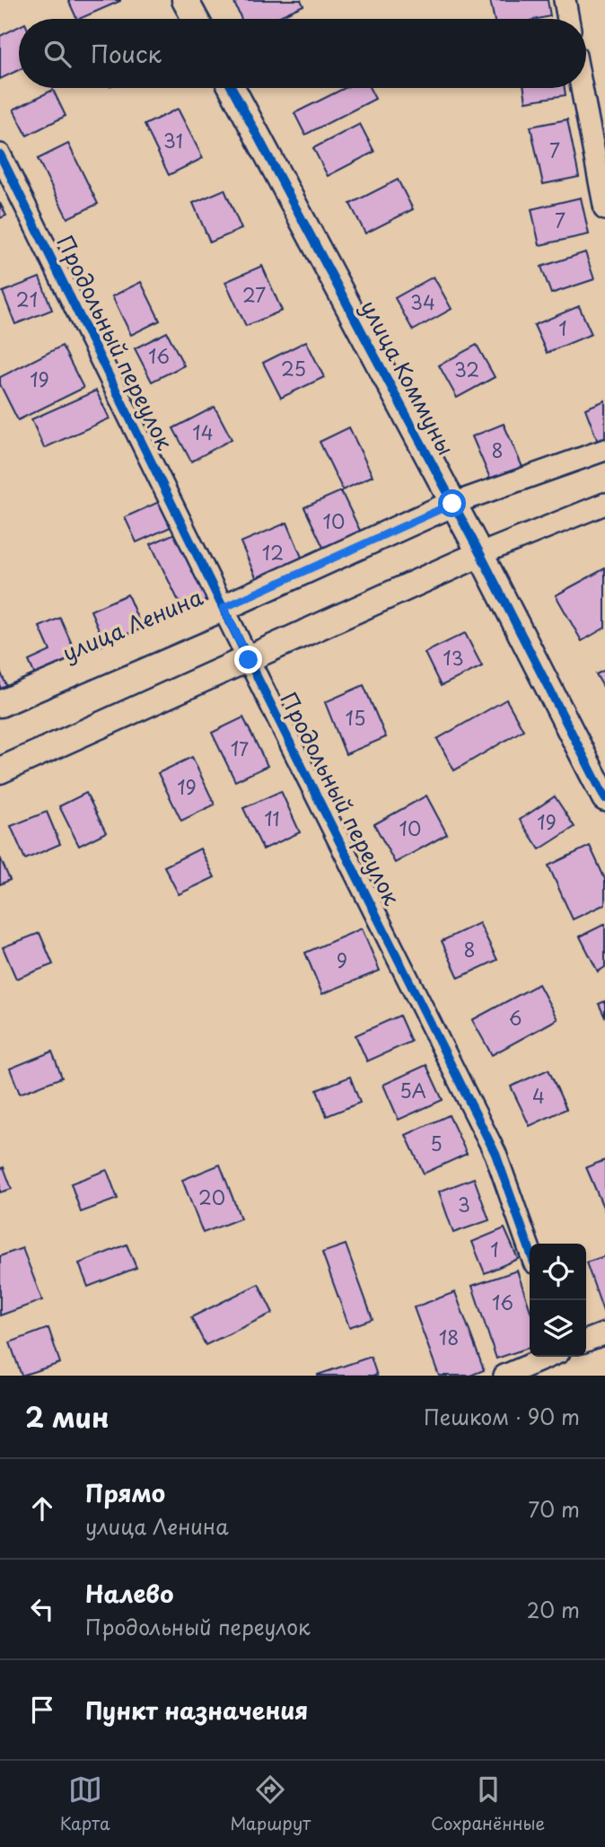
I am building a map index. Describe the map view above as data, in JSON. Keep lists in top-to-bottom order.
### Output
{
  "streets": {
    "street": ["Продольный переулок", "улица Коммуны", "улица Ленина"]
  },
  "crossings": [
    ["Продольный переулок", "улица Ленина"],
    ["улица Коммуны", "улица Ленина"]
  ],
  "house_numbers": [
    "31",
    "7",
    "7",
    "27",
    "21",
    "34",
    "1",
    "16",
    "25",
    "32",
    "19",
    "14",
    "8",
    "10",
    "12",
    "13",
    "15",
    "17",
    "19",
    "11",
    "19",
    "10",
    "8",
    "9",
    "6",
    "5А",
    "4",
    "5",
    "20",
    "3",
    "1",
    "16",
    "18"
  ],
  "page": {
    "search": "Поиск",
    "heading": ["2 мин", "Пешком · 90 m"],
    "list": [
      ["Прямо", "улица Ленина", "70 m"],
      ["Налево", "Продольный переулок", "20 m"],
      "Пункт назначения"
    ],
    "nav": ["Карта", "Маршрут", "Сохранённые"]
  }
}
